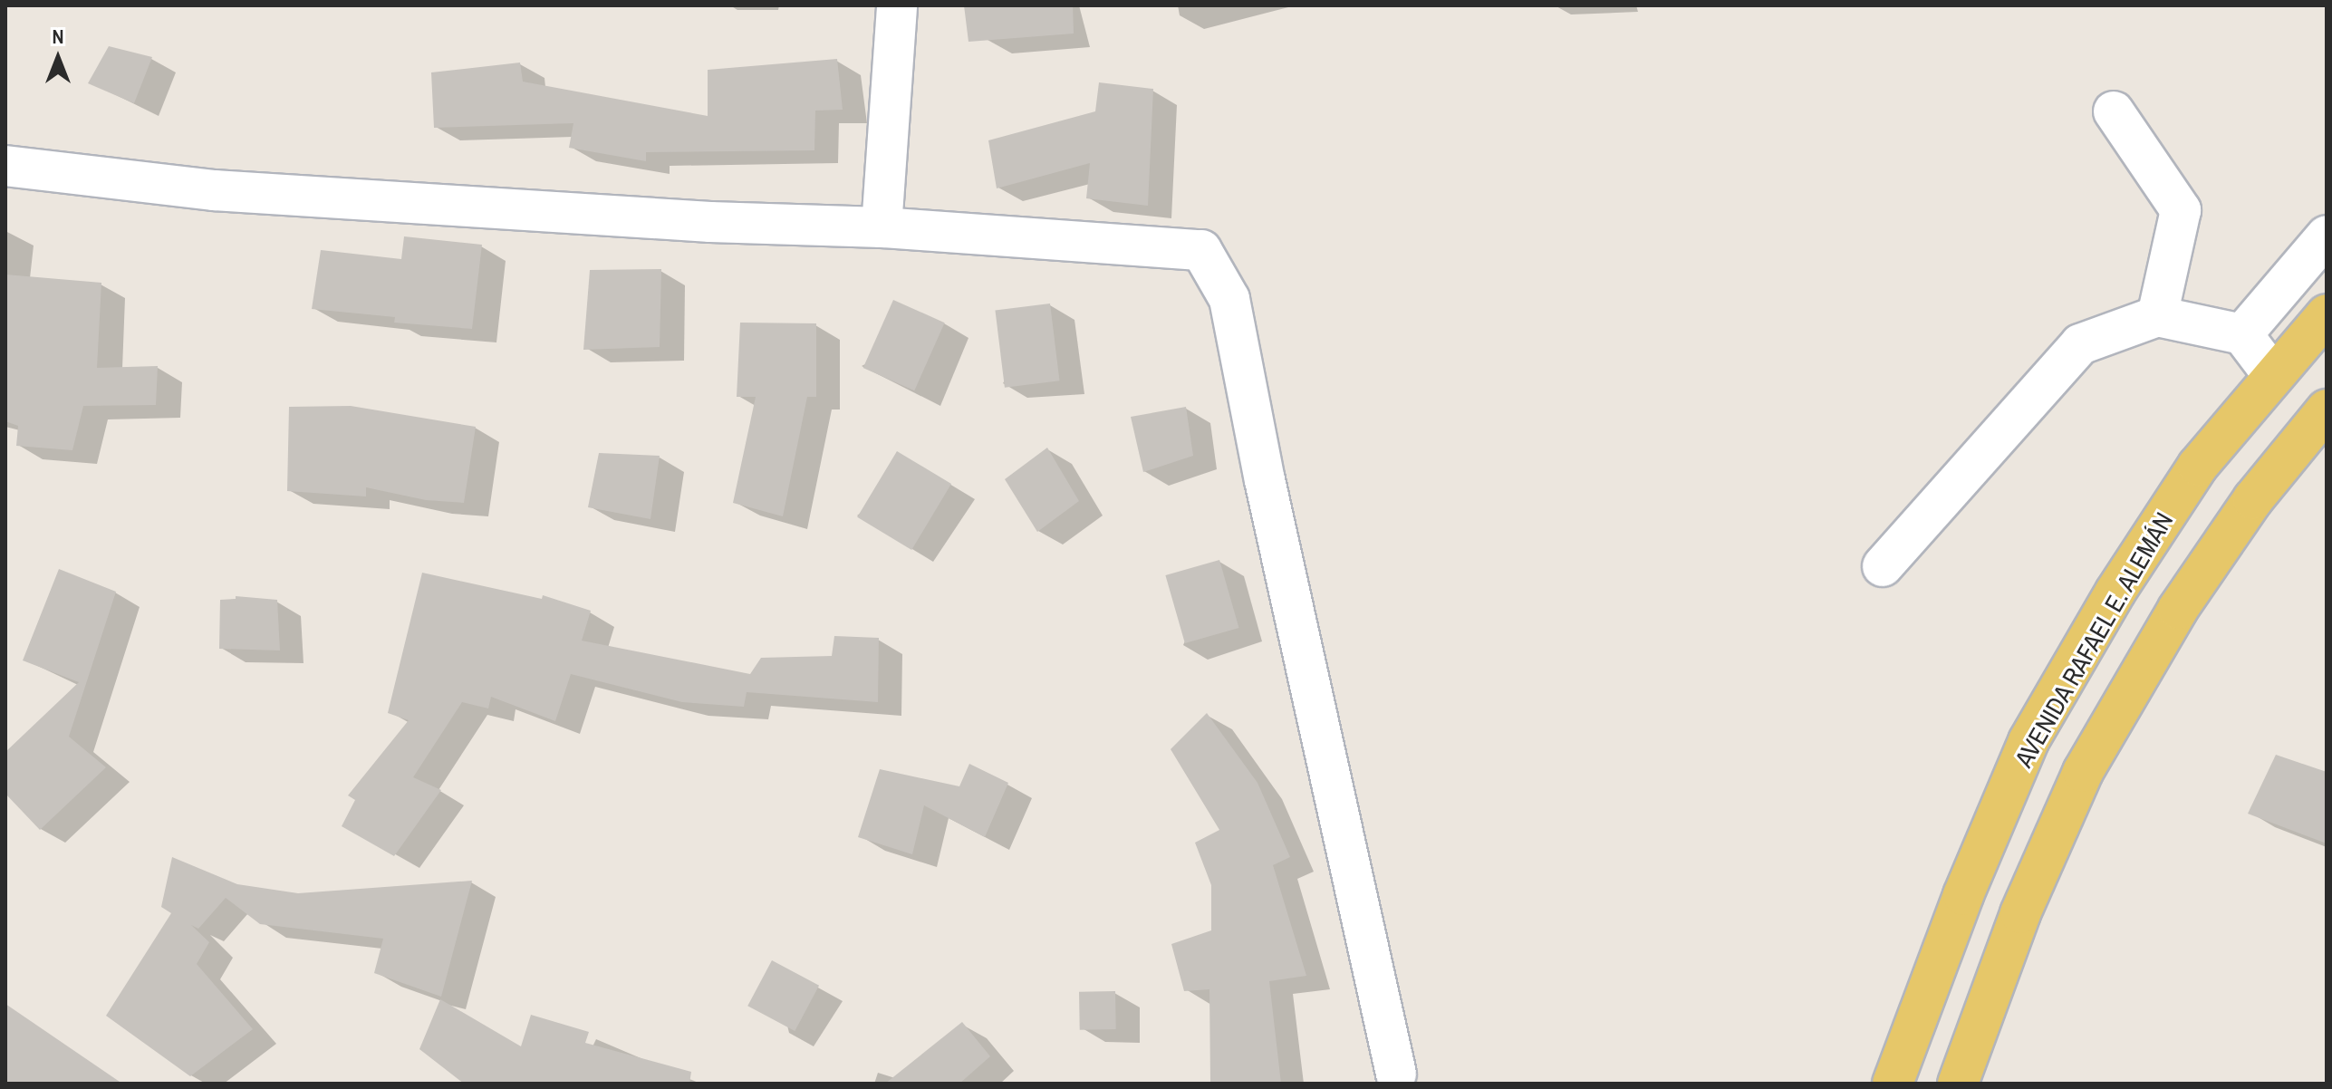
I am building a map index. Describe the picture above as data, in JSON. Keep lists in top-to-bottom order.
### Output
{
  "streets": {
    "main road": ["AVENIDA RAFAEL E. ALEMÁN"]
  },
  "north": "top"
}
